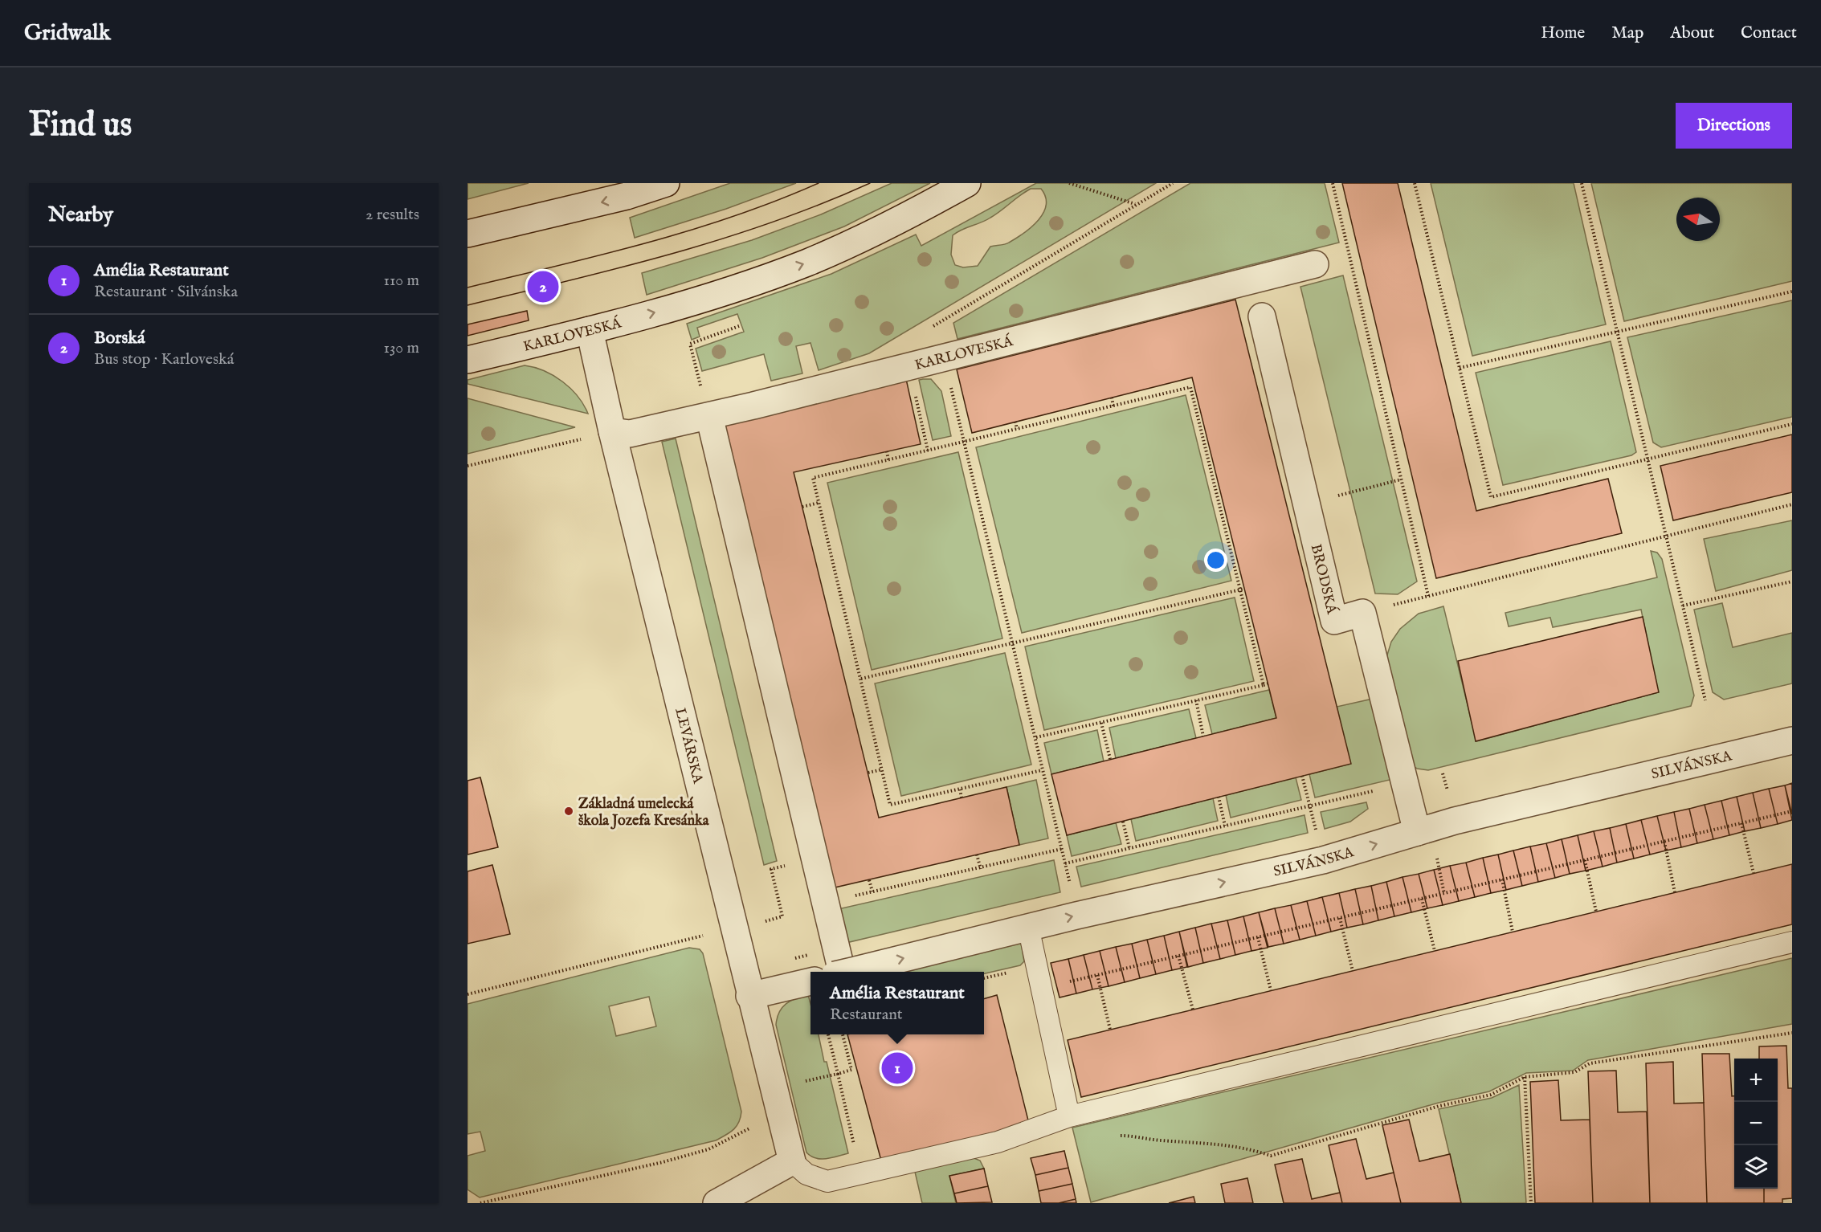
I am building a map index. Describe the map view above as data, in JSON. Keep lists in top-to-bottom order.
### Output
{
  "streets": {
    "street": [
      "KARLOVESKÁ",
      "BRODSKÁ",
      "LEVÁRSKA",
      "SILVÁNSKA"
    ]
  },
  "crossings": [
    ["KARLOVESKÁ", "LEVÁRSKA"],
    ["BRODSKÁ", "SILVÁNSKA"]
  ],
  "one_way": ["SILVÁNSKA"],
  "places": ["Základná umelecká škola Jozefa Kresánka"],
  "north": "left",
  "page": {
    "header": "Gridwalk",
    "nav": [
      "Home",
      "Map",
      "About",
      "Contact"
    ],
    "buttons": "Directions",
    "title": "Find us",
    "heading": ["Nearby", "2 results"],
    "list": [
      {
        "mark": "1",
        "name": "Amélia Restaurant",
        "note": "Restaurant · Silvánska",
        "value": "110 m"
      },
      {
        "mark": "2",
        "name": "Borská",
        "note": "Bus stop · Karloveská",
        "value": "130 m"
      }
    ],
    "pins": ["2", "1"],
    "popup": ["Amélia Restaurant", "Restaurant"],
    "map_buttons": ["+", "−"]
  }
}
